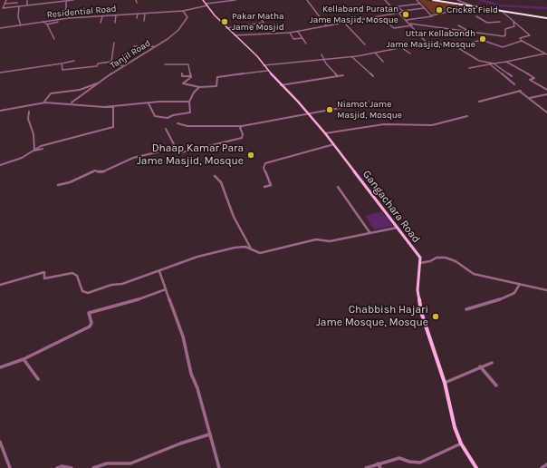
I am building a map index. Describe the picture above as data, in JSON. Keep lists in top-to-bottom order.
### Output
{
  "streets": {
    "main road": ["Gangachara Road"],
    "street": ["Residential Road", "Tanjil Road"]
  },
  "crossings": [
    ["Residential Road", "Tanjil Road"],
    ["Residential Road", "Gangachara Road"]
  ],
  "places": [
    "Cricket Field",
    "Kellaband Puratan Jame Masjid, Mosque",
    "Pakar Matha Jame Mosjid",
    "Uttar Kellabondh Jame Masjid, Mosque",
    "Niamot Jame Masjid, Mosque",
    "Dhaap Kamar Para Jame Masjid, Mosque",
    "Chabbish Hajari Jame Mosque, Mosque"
  ]
}
